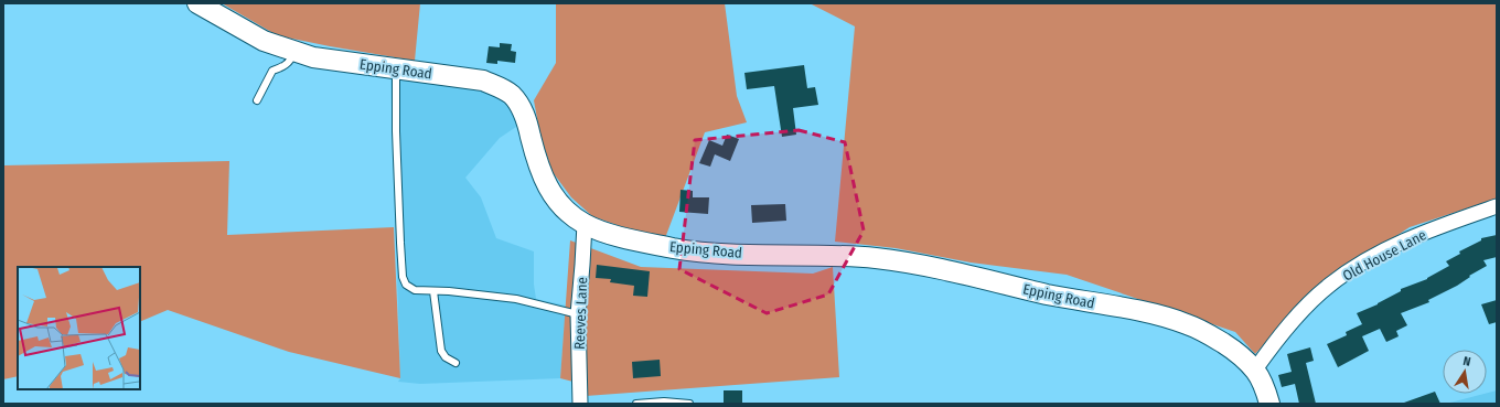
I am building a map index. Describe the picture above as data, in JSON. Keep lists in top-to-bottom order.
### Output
{
  "streets": {
    "main road": ["Epping Road"],
    "street": ["Old House Lane", "Reeves Lane"]
  },
  "crossings": [
    ["Epping Road", "Old House Lane"],
    ["Epping Road", "Reeves Lane"]
  ],
  "north": "top"
}
